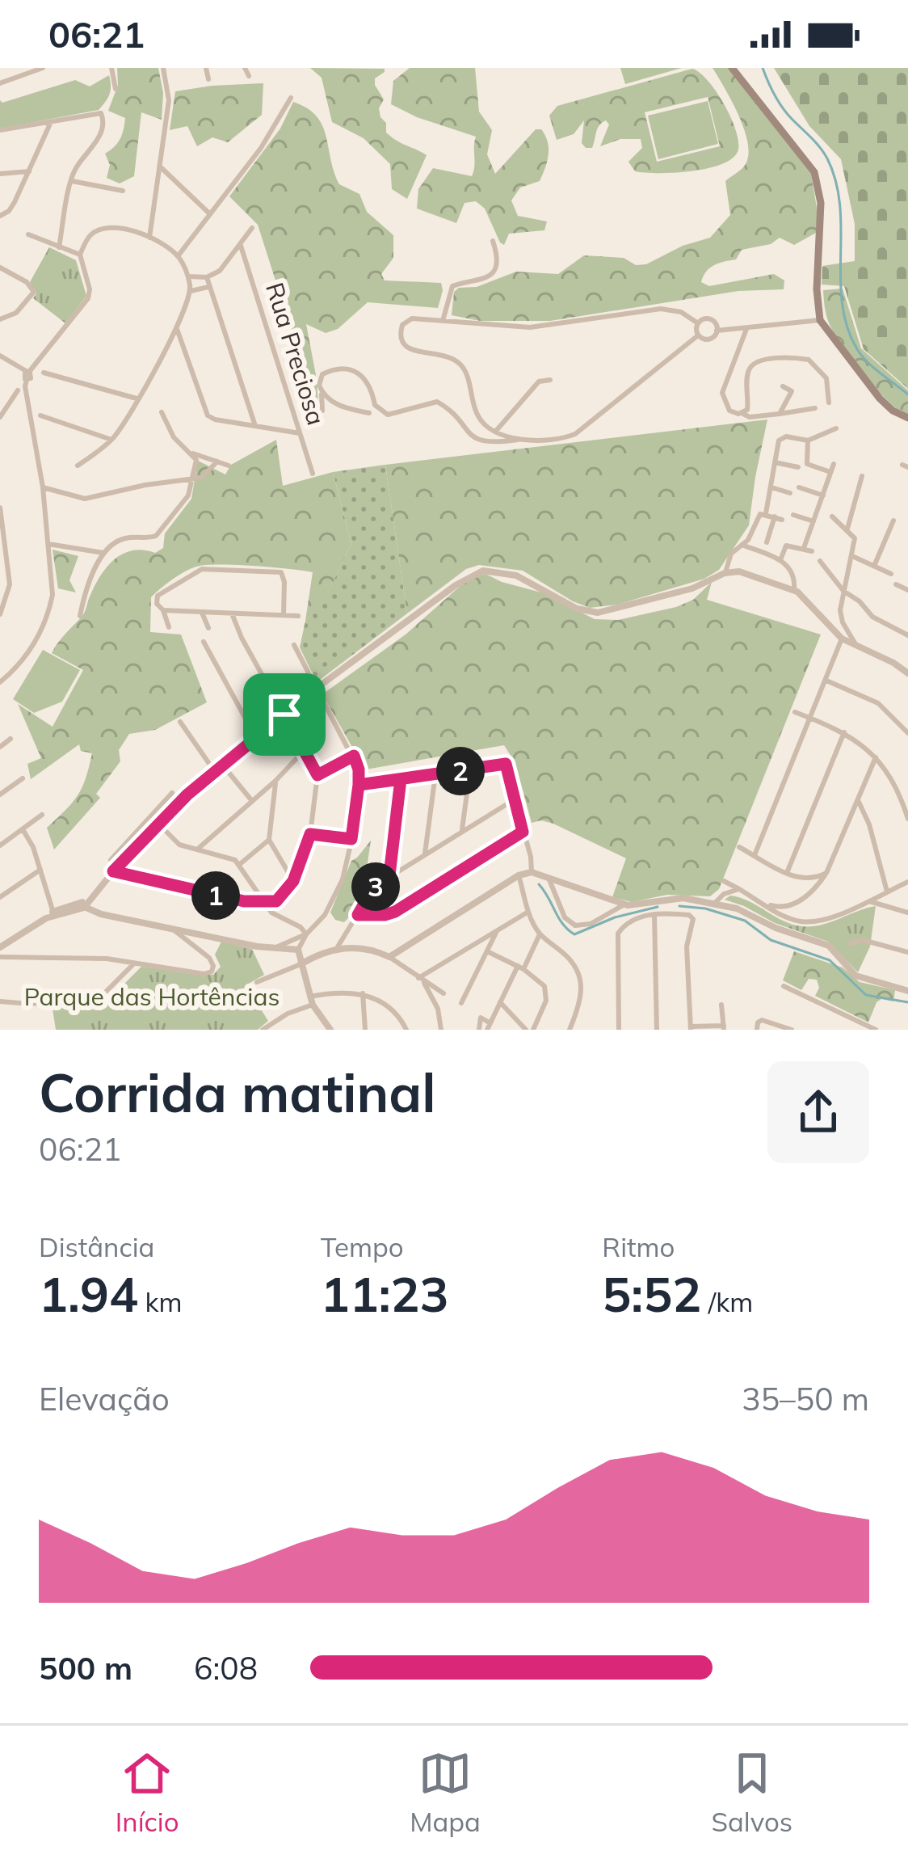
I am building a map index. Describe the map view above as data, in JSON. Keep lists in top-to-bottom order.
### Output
{
  "streets": {
    "street": ["Rua Preciosa"]
  },
  "parks": ["Parque das Hortências"],
  "page": {
    "status": "06:21",
    "pins": ["2", "3", "1"],
    "heading": ["Corrida matinal", "06:21"],
    "stats": [
      ["Distância", "1.94 km"],
      ["Tempo", "11:23"],
      ["Ritmo", "5:52 /km"]
    ],
    "chart": ["Elevação", "35–50 m"],
    "list": [
      {
        "name": "500 m",
        "note": "6:08"
      }
    ],
    "tabs": ["Início", "Mapa", "Salvos"]
  }
}
